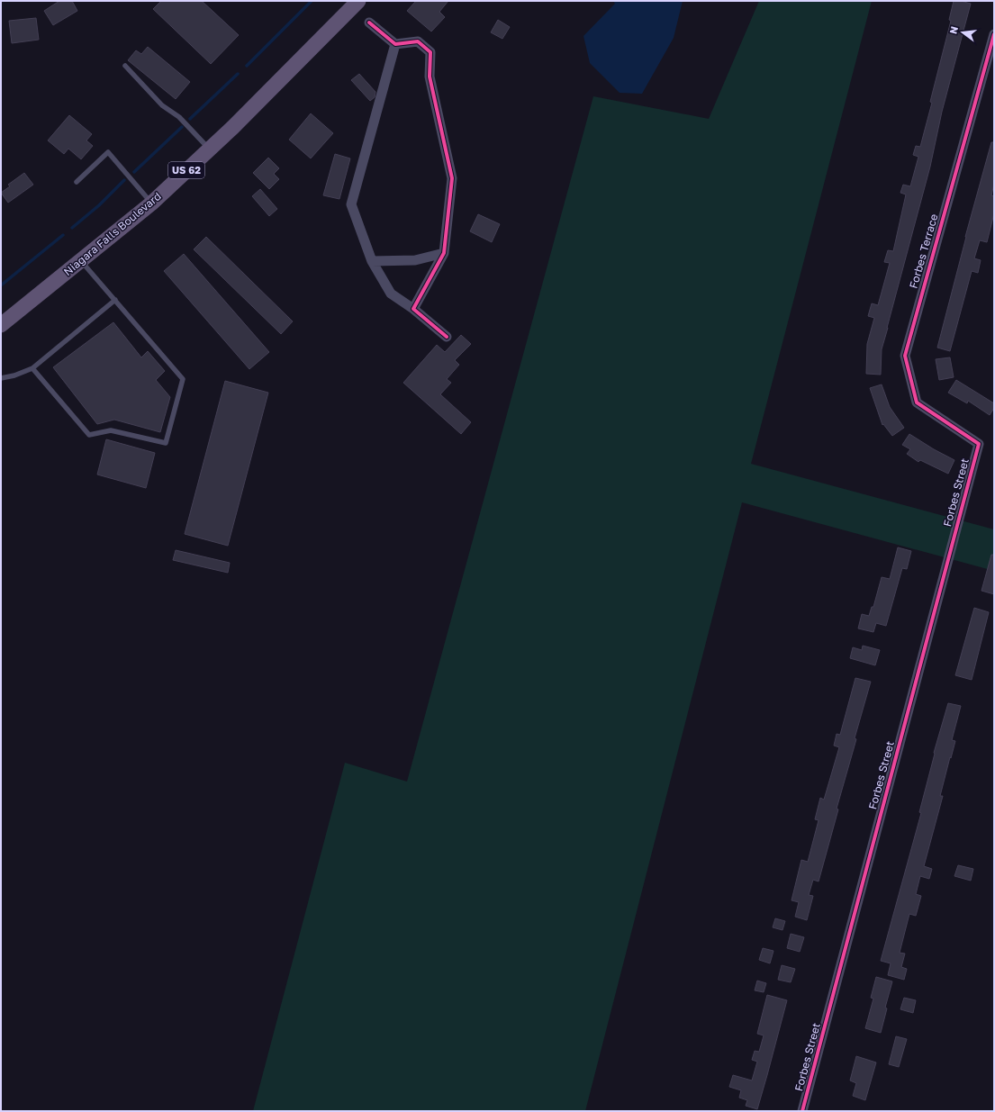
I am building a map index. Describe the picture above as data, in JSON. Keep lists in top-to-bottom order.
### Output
{
  "streets": {
    "main road": ["US 62", "Niagara Falls Boulevard"],
    "street": ["Forbes Terrace", "Forbes Street"]
  },
  "crossings": [
    ["Forbes Terrace", "Forbes Street"]
  ],
  "north": "left"
}
